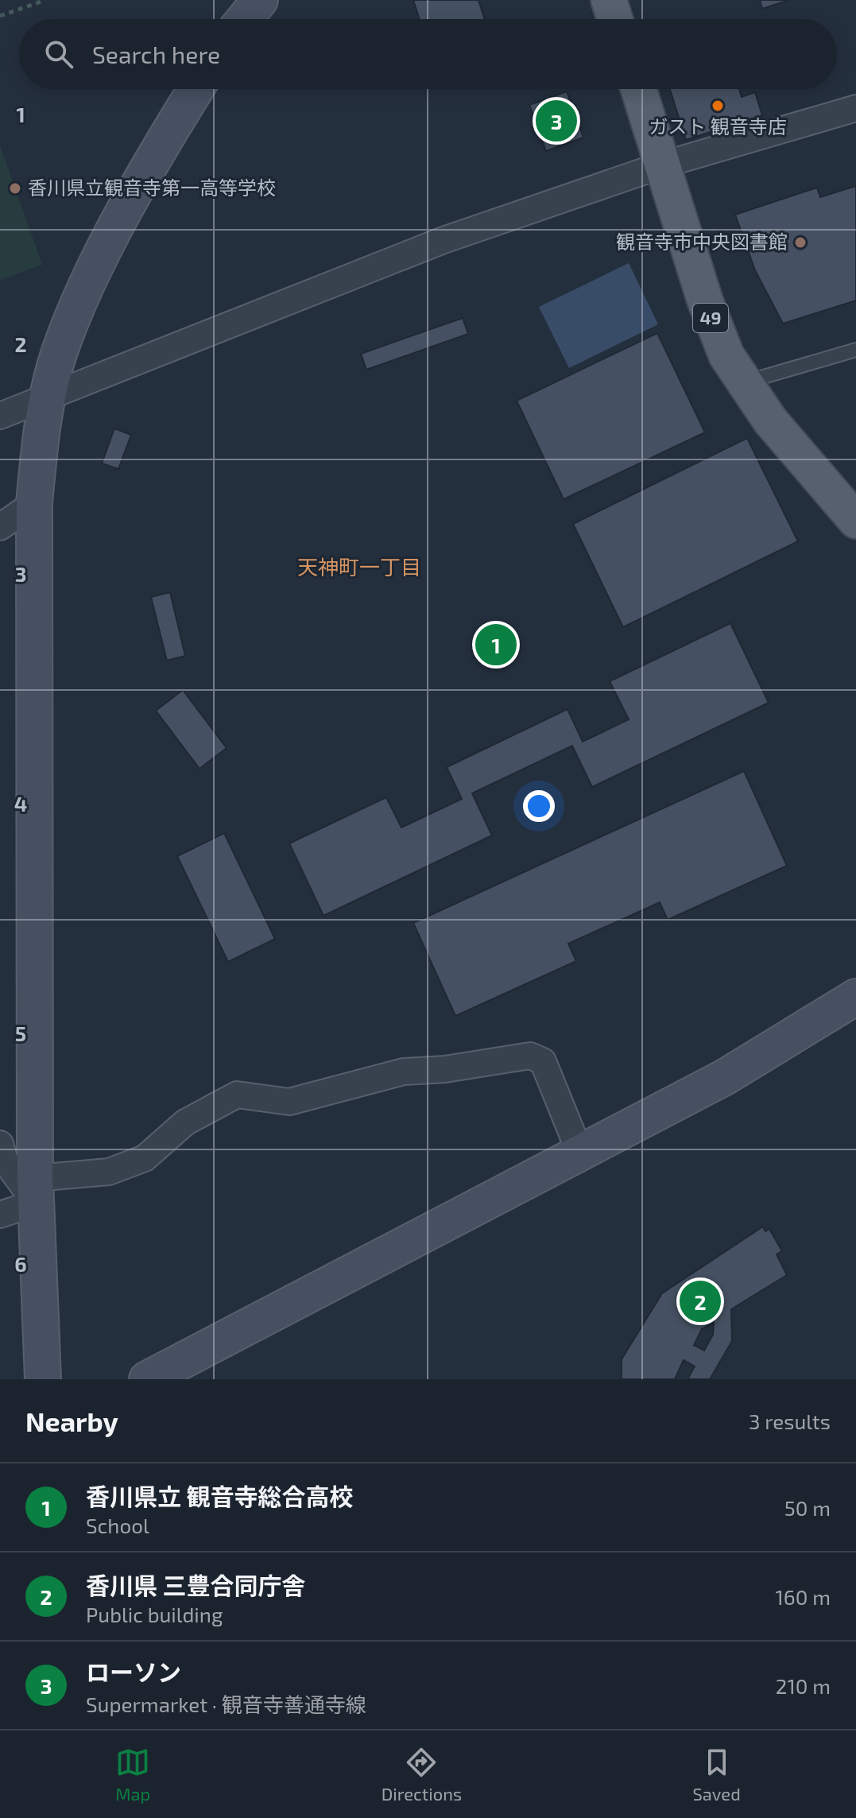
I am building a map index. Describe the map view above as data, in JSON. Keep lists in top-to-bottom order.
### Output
{
  "streets": {
    "main road": ["49"]
  },
  "districts": ["天神町一丁目"],
  "places": ["ガスト 観音寺店", "香川県立観音寺第一高等学校", "観音寺市中央図書館"],
  "page": {
    "search": "Search here",
    "pins": ["3", "1", "2"],
    "heading": ["Nearby", "3 results"],
    "list": [
      {
        "mark": "1",
        "name": "香川県立 観音寺総合高校",
        "note": "School",
        "value": "50 m"
      },
      {
        "mark": "2",
        "name": "香川県 三豊合同庁舎",
        "note": "Public building",
        "value": "160 m"
      },
      {
        "mark": "3",
        "name": "ローソン",
        "note": "Supermarket · 観音寺善通寺線",
        "value": "210 m"
      }
    ],
    "nav": ["Map", "Directions", "Saved"]
  },
  "grid": {
    "rows": [
      "1",
      "2",
      "3",
      "4",
      "5",
      "6"
    ]
  }
}
